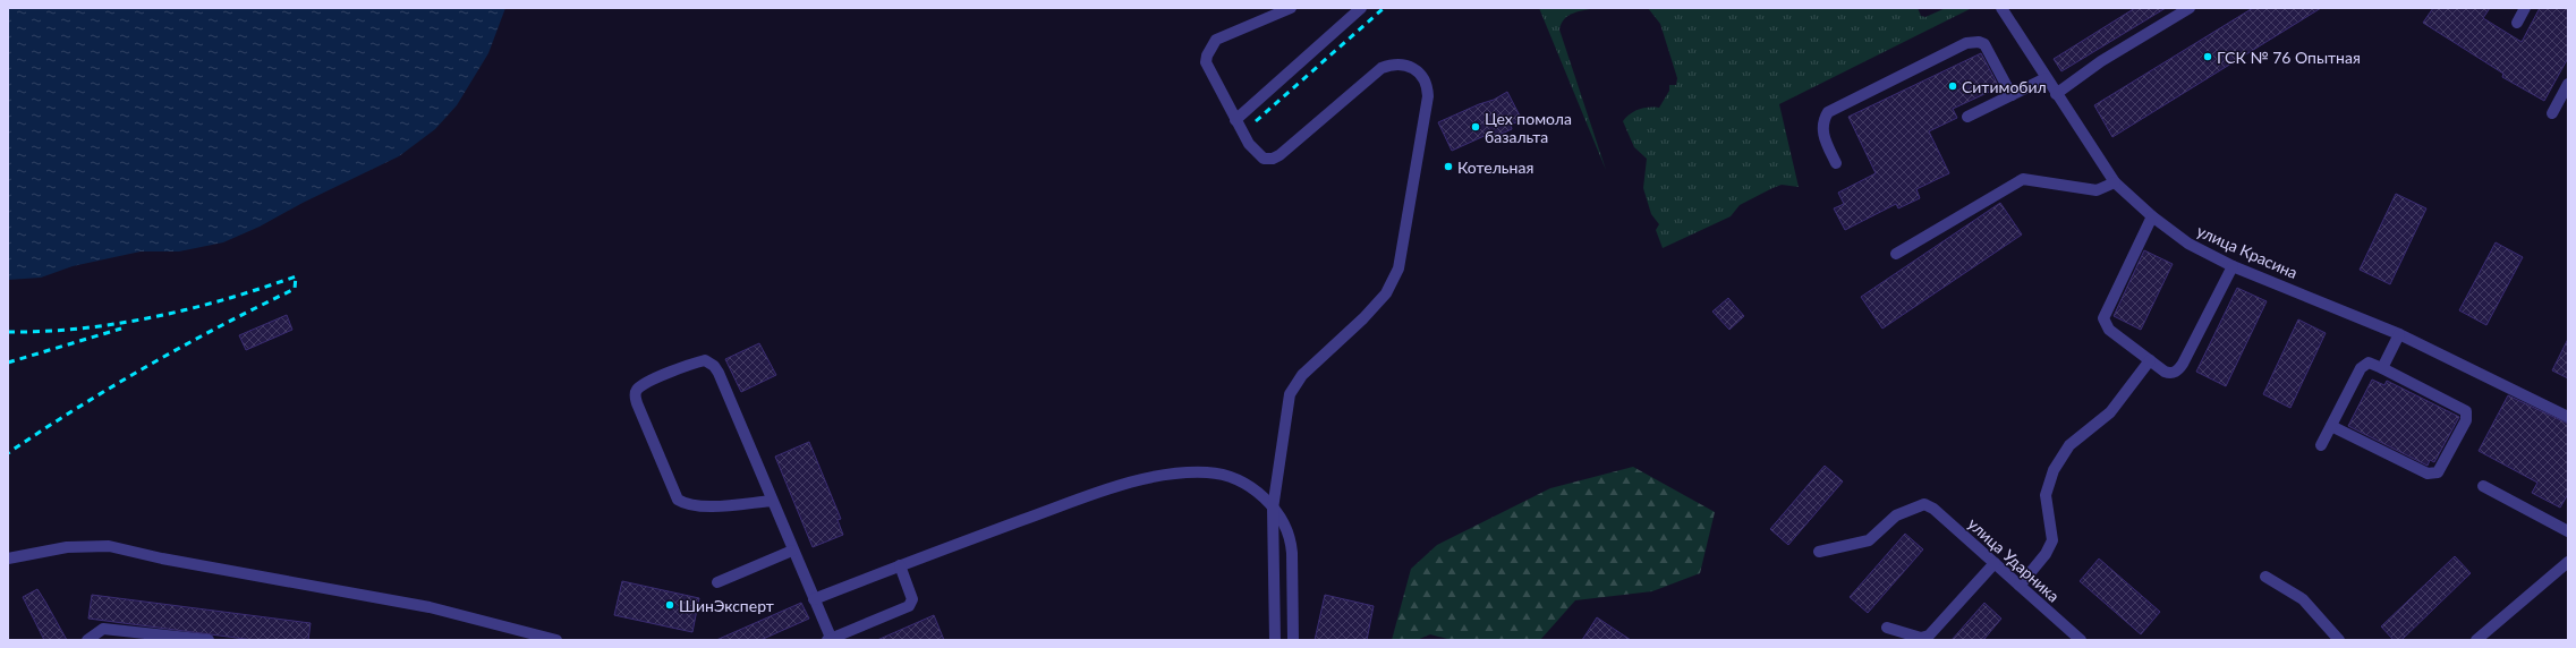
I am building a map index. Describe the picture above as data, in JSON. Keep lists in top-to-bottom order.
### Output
{
  "streets": {
    "street": ["улица Красина", "улица Ударника"]
  },
  "places": [
    "ГСК № 76 Опытная",
    "Ситимобил",
    "Цех помола базальта",
    "Котельная",
    "ШинЭксперт"
  ]
}
